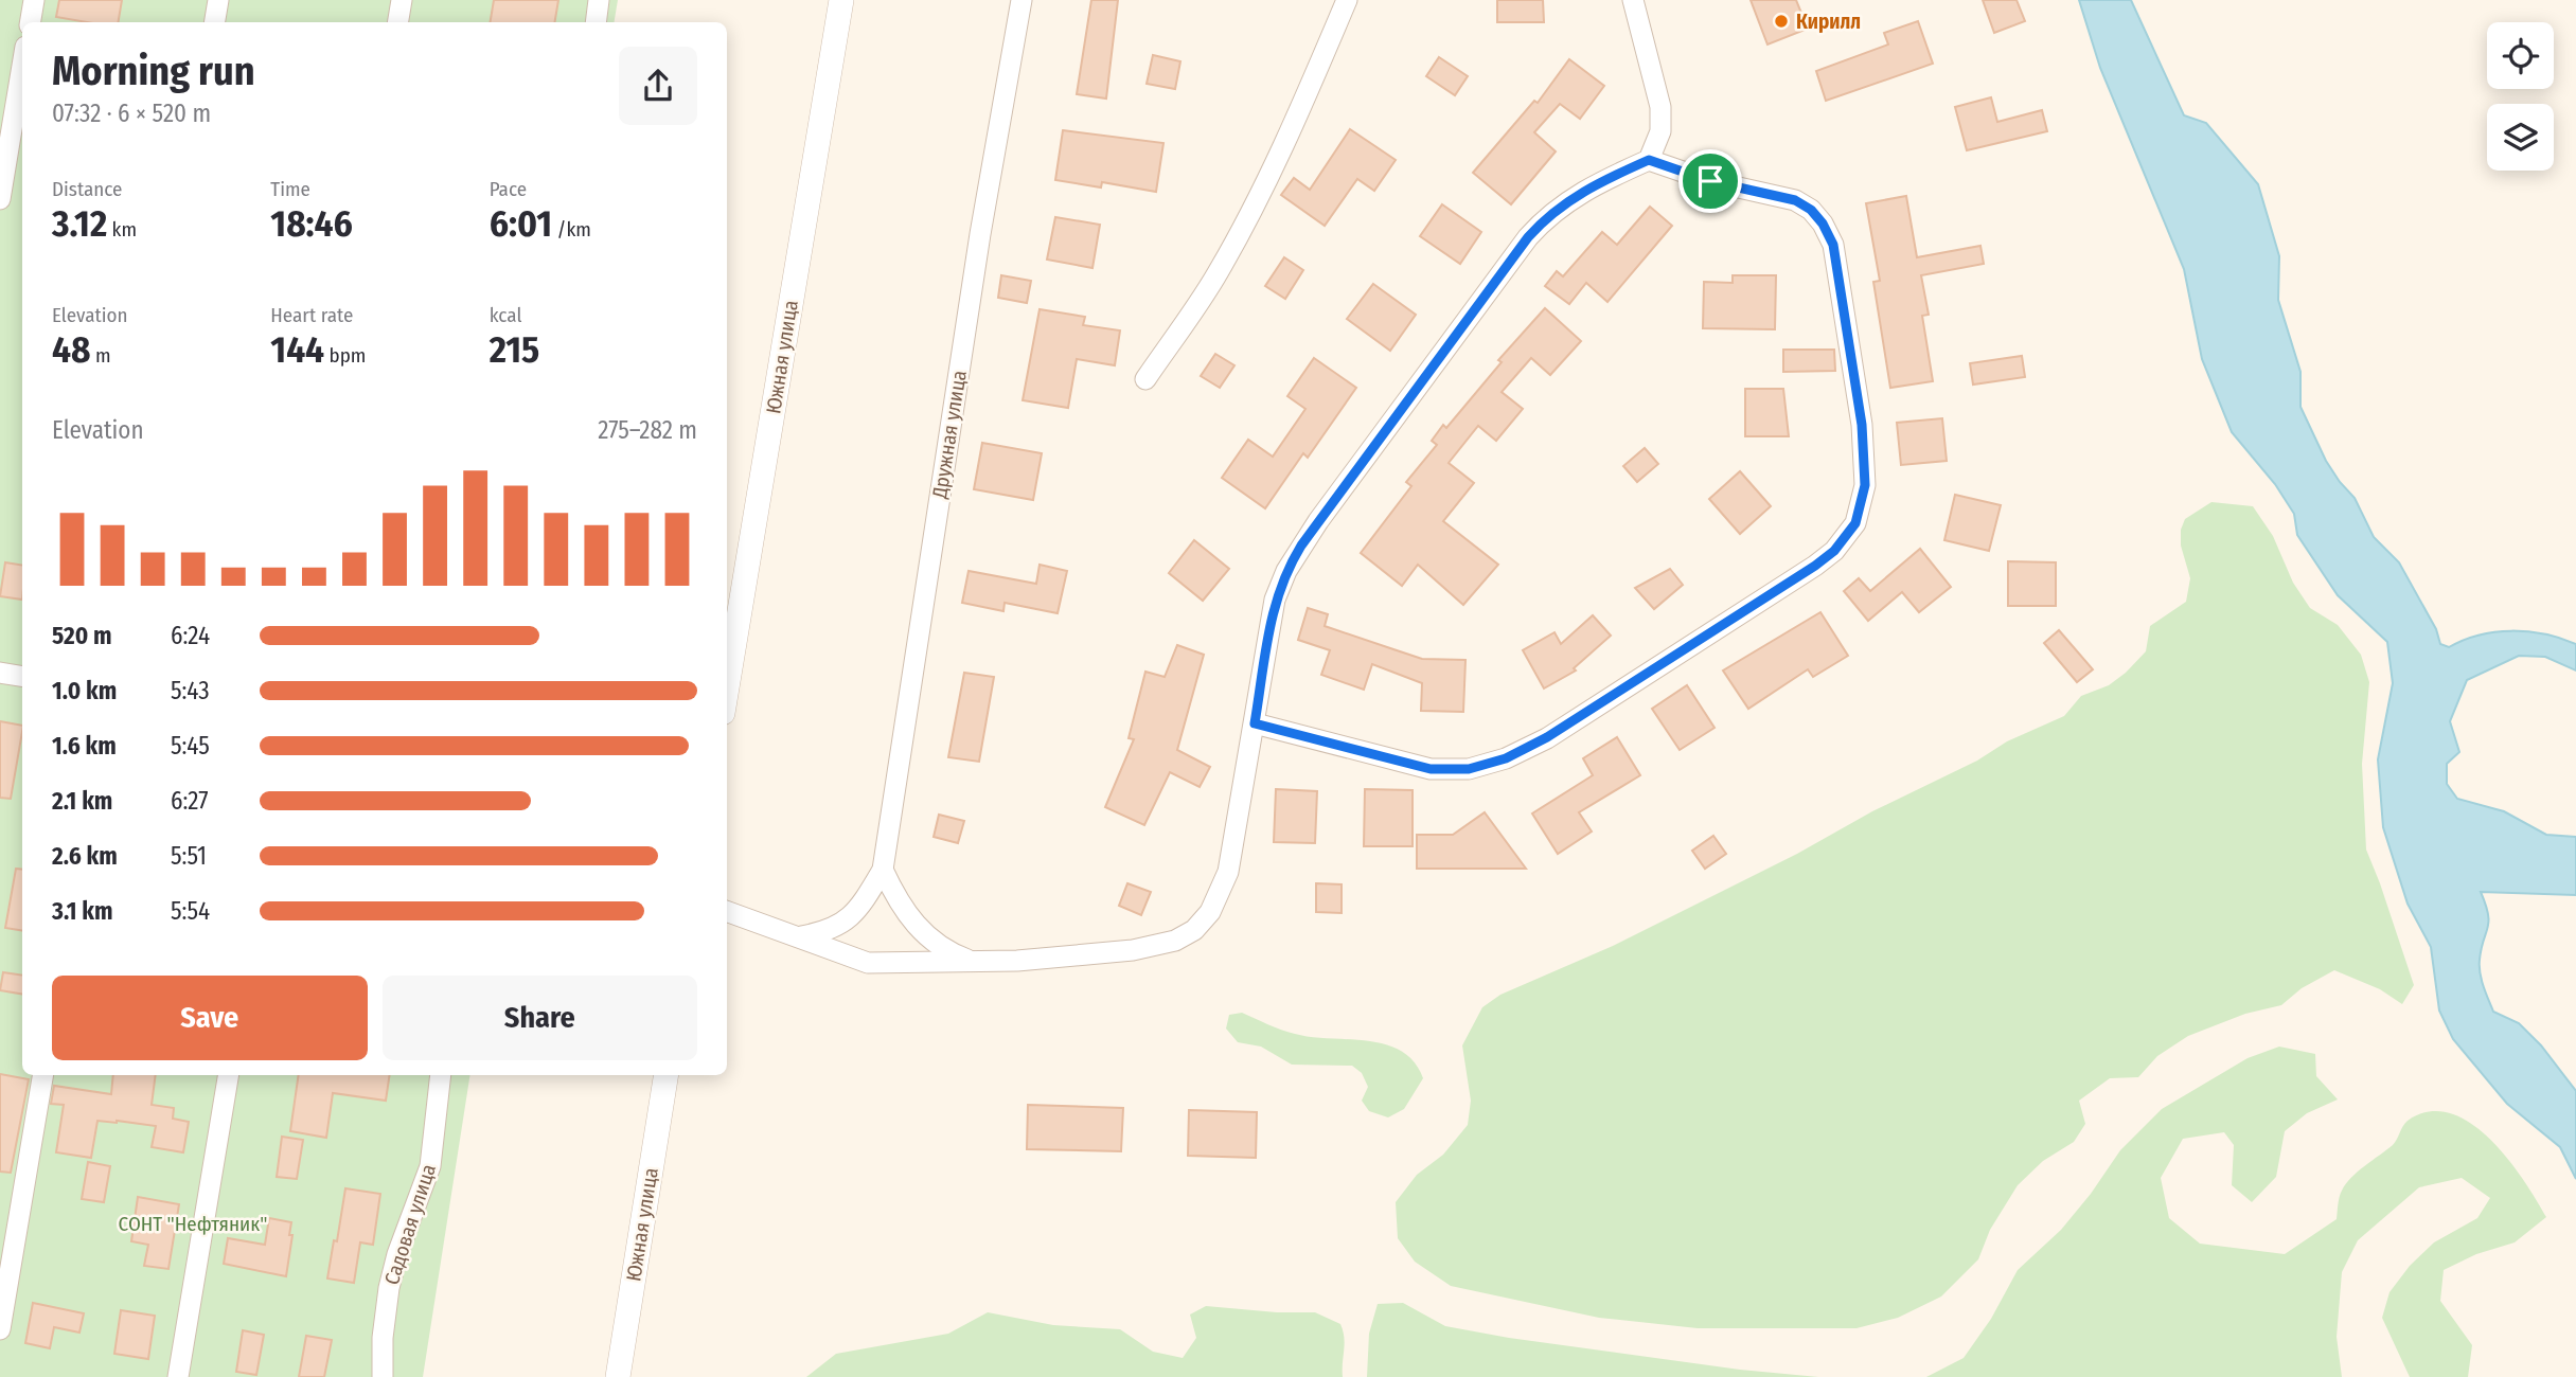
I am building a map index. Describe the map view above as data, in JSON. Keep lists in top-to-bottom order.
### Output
{
  "streets": {
    "street": ["Южная улица", "Дружная улица", "Садовая улица"]
  },
  "parks": ["СОНТ \"Нефтяник\""],
  "places": ["Кирилл"],
  "page": {
    "heading": ["Morning run", "07:32 · 6 × 520 m"],
    "stats": [
      ["Distance", "3.12 km"],
      ["Time", "18:46"],
      ["Pace", "6:01 /km"],
      ["Elevation", "48 m"],
      ["Heart rate", "144 bpm"],
      ["kcal", "215"]
    ],
    "chart": ["Elevation", "275–282 m"],
    "list": [
      {
        "name": "520 m",
        "note": "6:24"
      },
      {
        "name": "1.0 km",
        "note": "5:43"
      },
      {
        "name": "1.6 km",
        "note": "5:45"
      },
      {
        "name": "2.1 km",
        "note": "6:27"
      },
      {
        "name": "2.6 km",
        "note": "5:51"
      },
      {
        "name": "3.1 km",
        "note": "5:54"
      }
    ],
    "buttons": ["Save", "Share"]
  }
}
